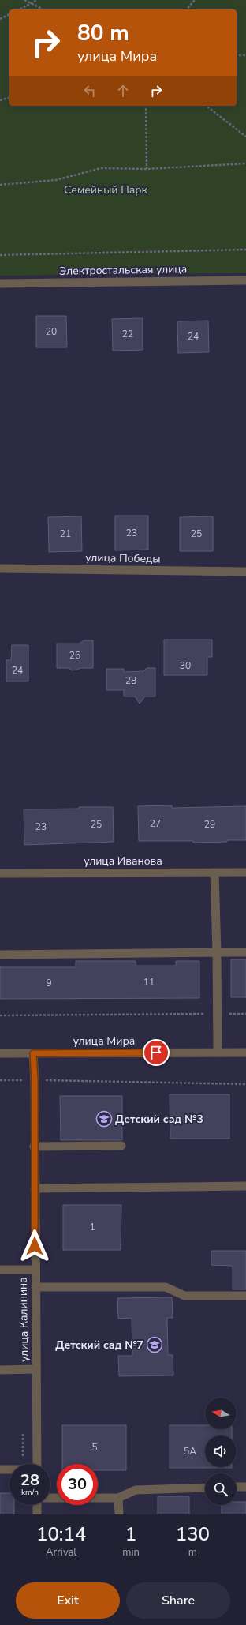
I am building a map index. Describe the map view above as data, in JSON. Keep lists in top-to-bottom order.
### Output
{
  "streets": {
    "street": [
      "Электростальская улица",
      "улица Победы",
      "улица Иванова",
      "улица Мира",
      "улица Калинина"
    ]
  },
  "crossings": [
    ["улица Мира", "улица Калинина"]
  ],
  "parks": ["Семейный Парк"],
  "places": {
    "school or university": ["Детский сад №3", "Детский сад №7"]
  },
  "house_numbers": [
    "20",
    "22",
    "24",
    "23",
    "21",
    "25",
    "26",
    "30",
    "24",
    "28",
    "27",
    "25",
    "29",
    "23",
    "11",
    "9",
    "1",
    "5",
    "5А"
  ],
  "north": "left",
  "page": {
    "turn": ["80 m", "улица Мира"],
    "speed": "28 km/h",
    "limit": "30",
    "eta": [
      "10:14",
      "Arrival",
      "1",
      "min",
      "130",
      "m"
    ],
    "buttons": ["Exit", "Share"]
  }
}
